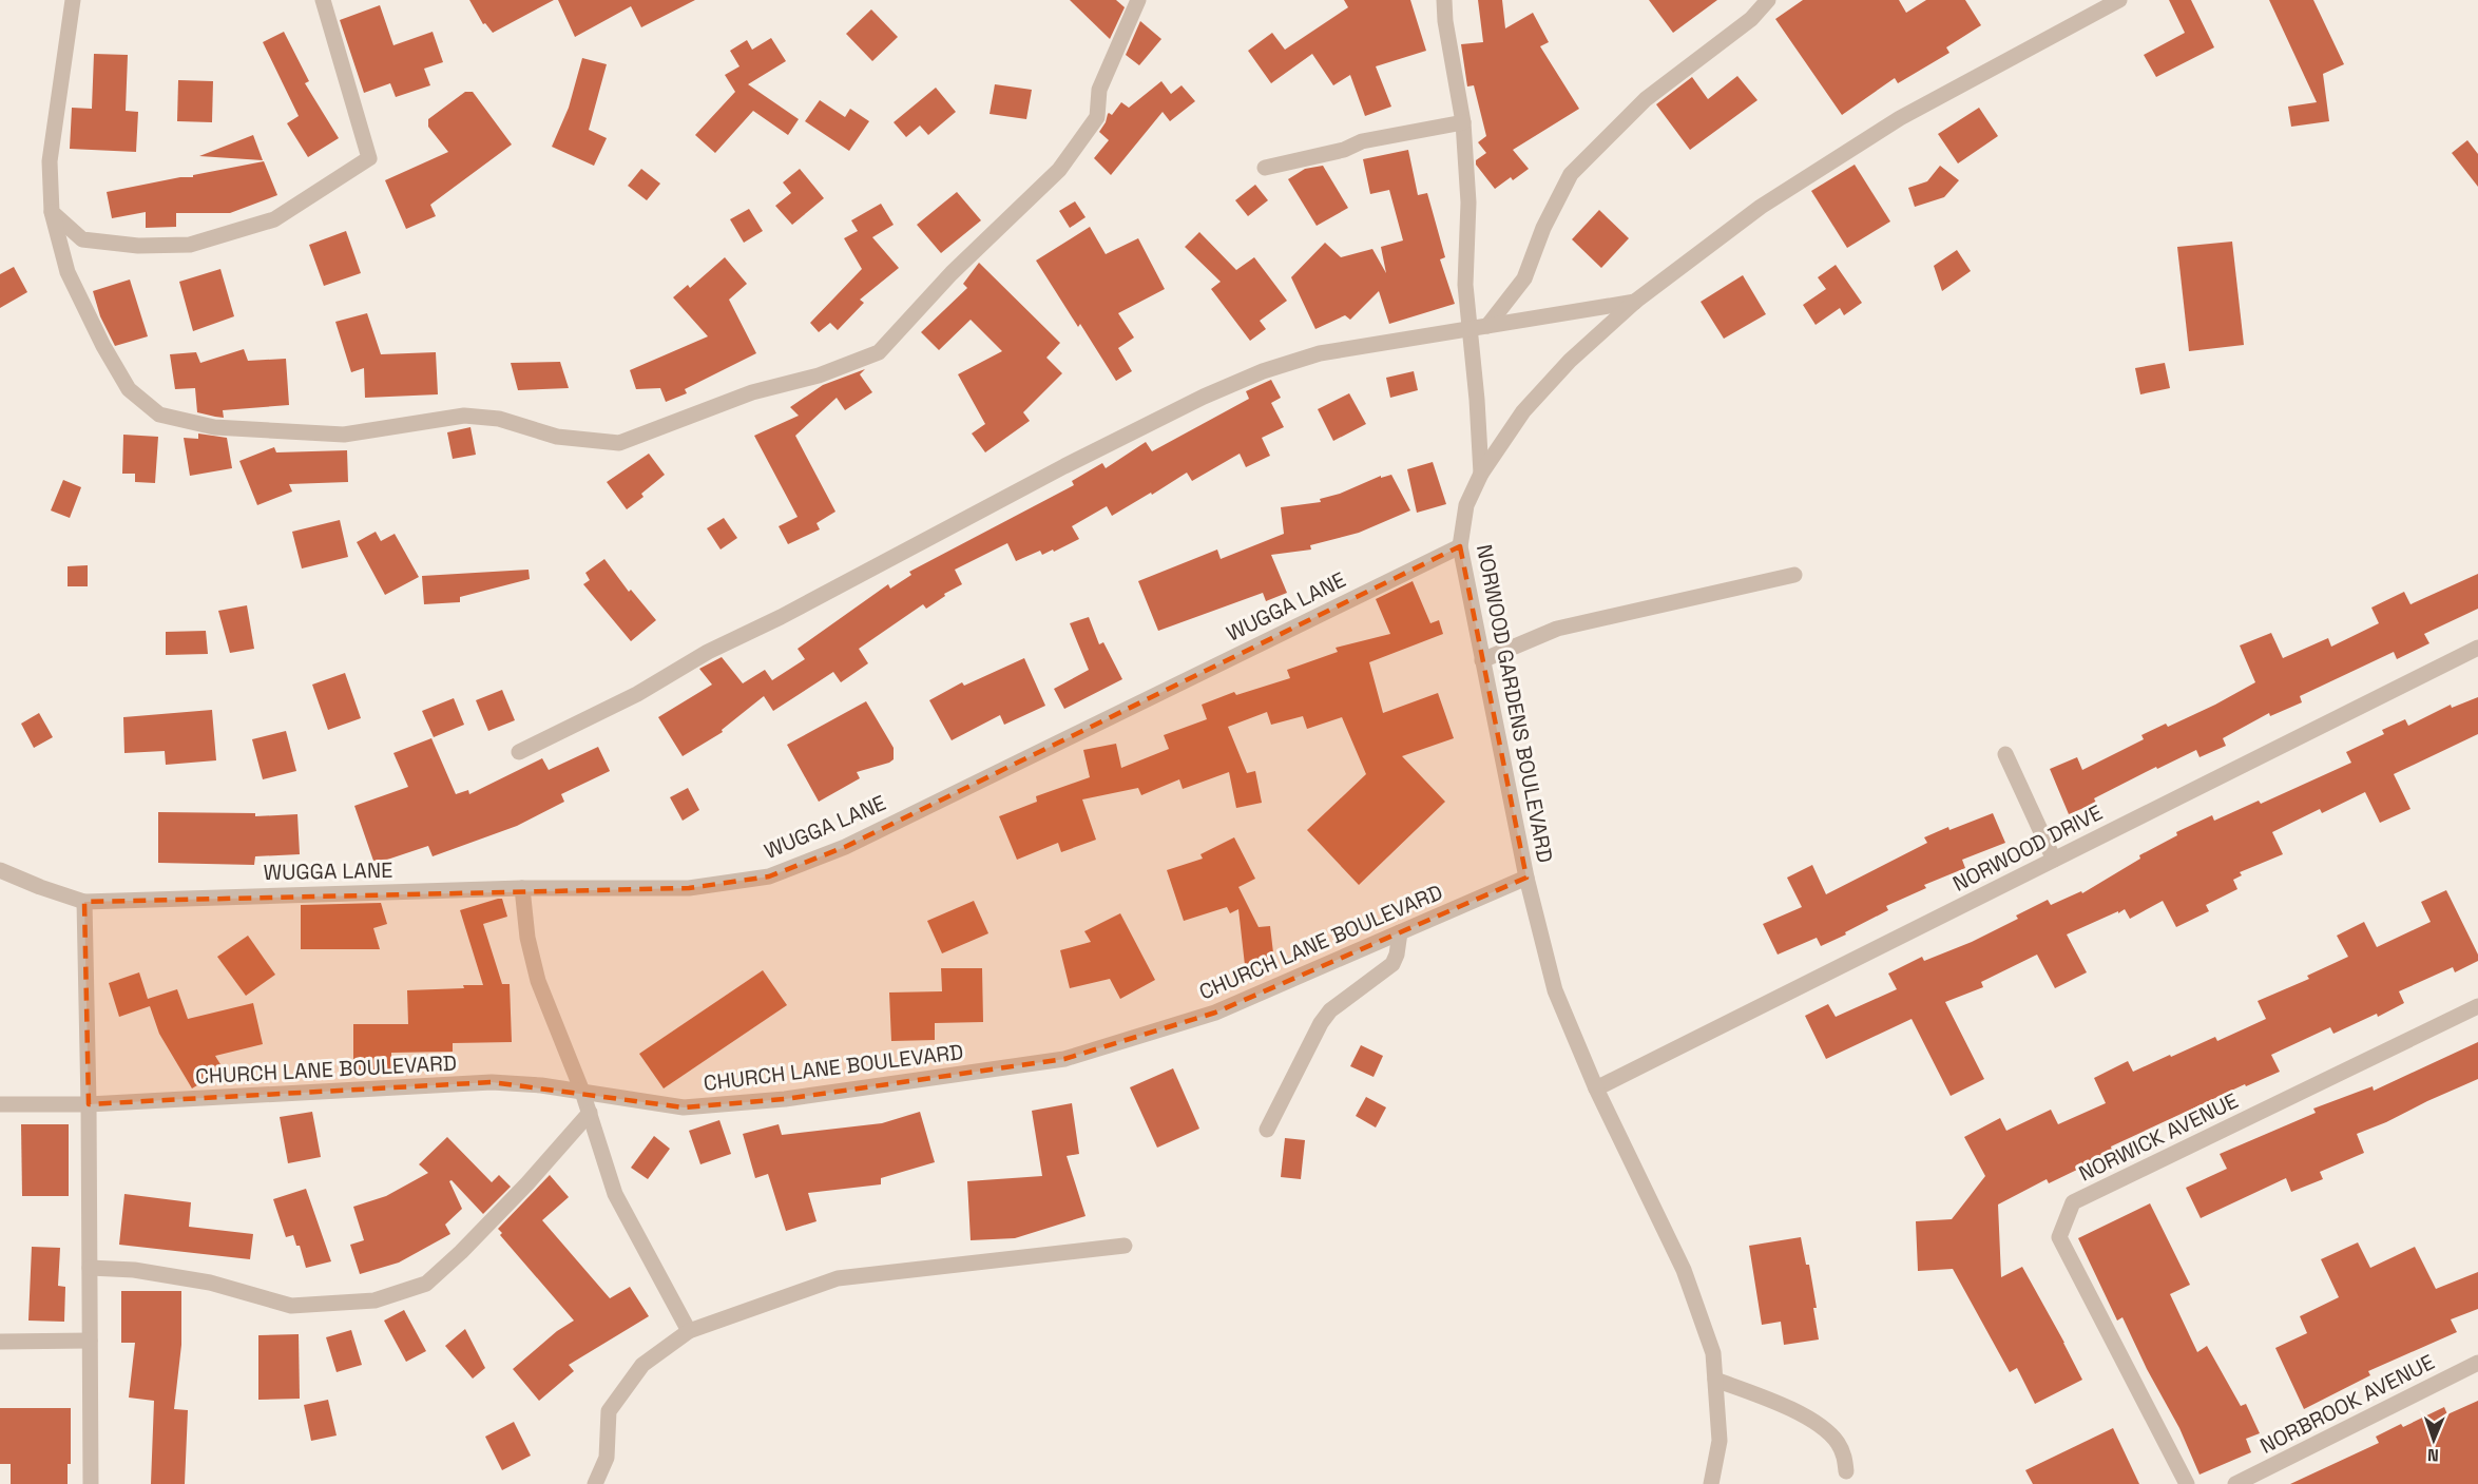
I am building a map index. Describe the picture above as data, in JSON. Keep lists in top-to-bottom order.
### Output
{
  "streets": {
    "street": [
      "WUGGA LANE",
      "NORWOOD GARDENS BOULEVARD",
      "NORWOOD DRIVE",
      "CHURCH LANE BOULEVARD",
      "NORWICK AVENUE",
      "NORBROOK AVENUE"
    ]
  },
  "crossings": [
    ["WUGGA LANE", "NORWOOD GARDENS BOULEVARD"],
    ["NORWOOD GARDENS BOULEVARD", "NORWOOD DRIVE"],
    ["NORWOOD GARDENS BOULEVARD", "CHURCH LANE BOULEVARD"]
  ],
  "north": "bottom"
}
